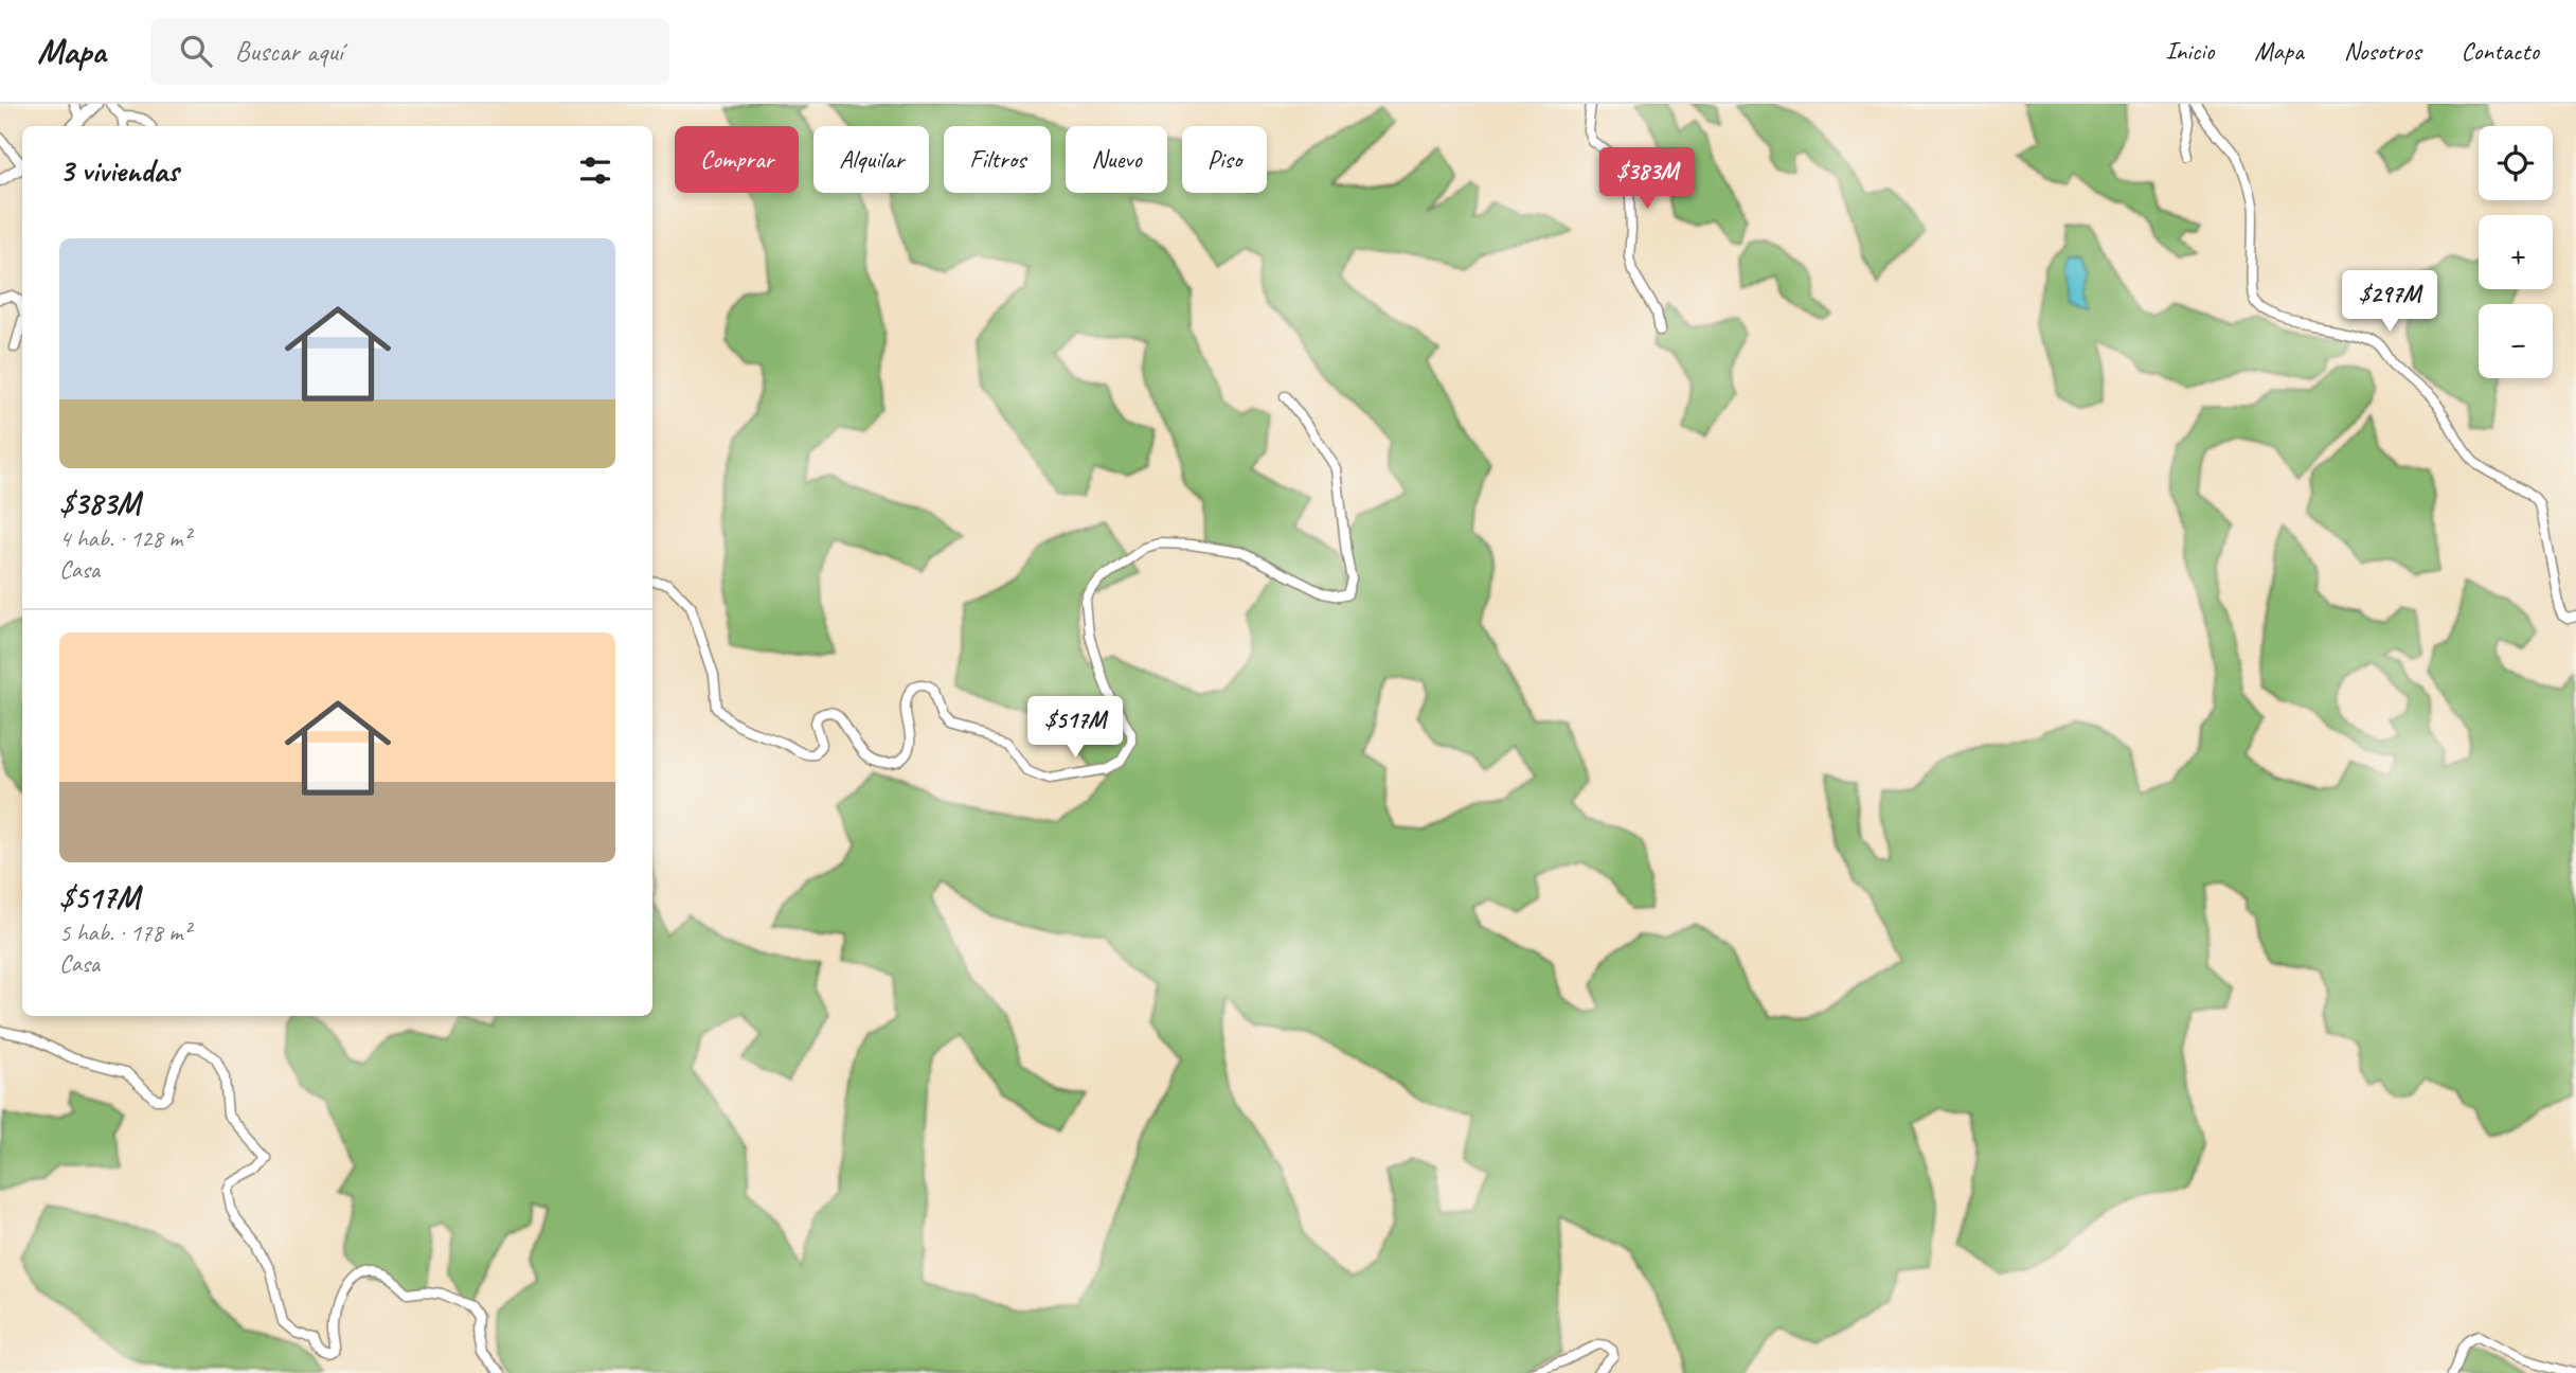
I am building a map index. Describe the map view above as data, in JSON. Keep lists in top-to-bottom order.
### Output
{
  "page": {
    "header": "Mapa",
    "search": "Buscar aquí",
    "nav": [
      "Inicio",
      "Mapa",
      "Nosotros",
      "Contacto"
    ],
    "map_buttons": ["+", "−"],
    "chip": [
      "Comprar",
      "Alquilar",
      "Filtros",
      "Nuevo",
      "Piso"
    ],
    "heading": "3 viviendas",
    "price": ["$383M", "$297M", "$517M"],
    "list": [
      {
        "name": "$383M",
        "note": "4 hab. · 128 m² · Casa"
      },
      {
        "name": "$517M",
        "note": "5 hab. · 178 m² · Casa"
      }
    ]
  }
}
